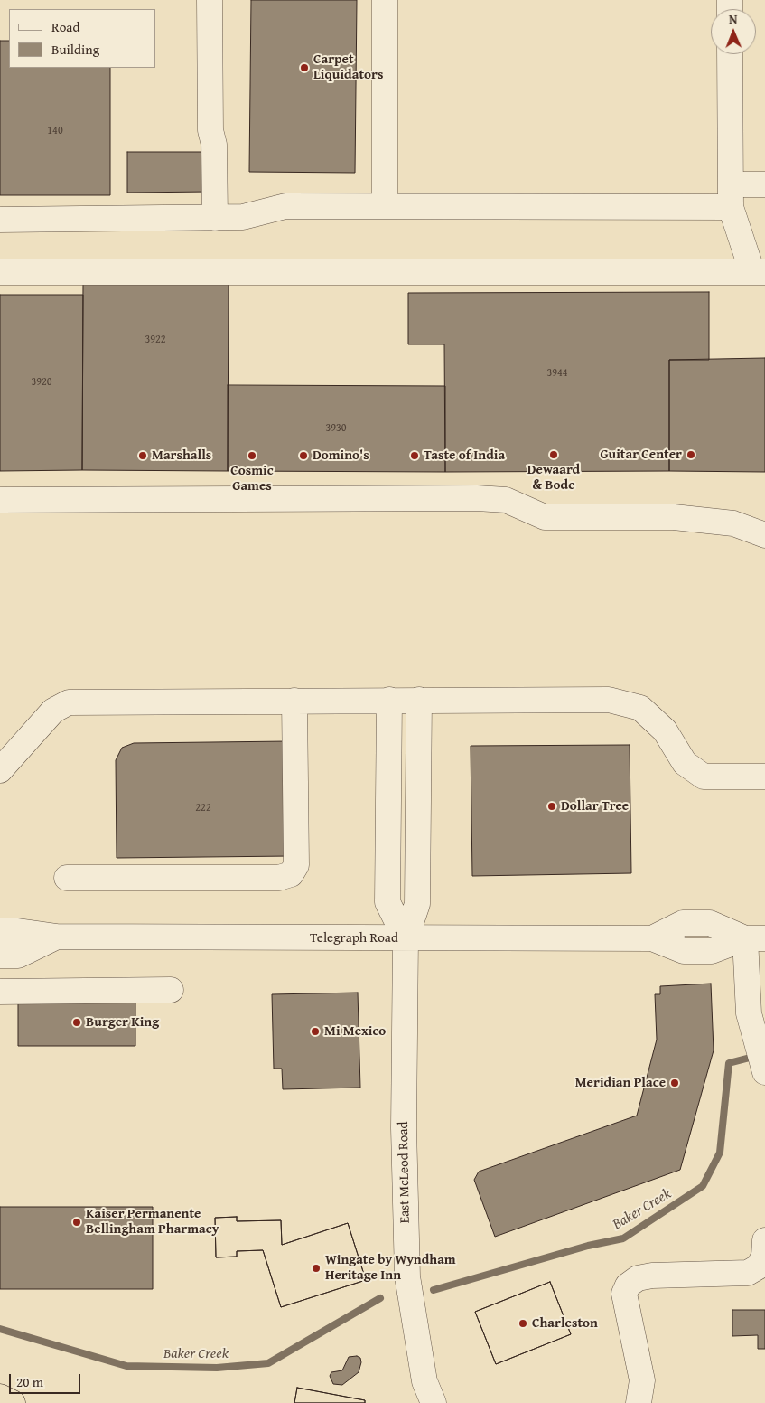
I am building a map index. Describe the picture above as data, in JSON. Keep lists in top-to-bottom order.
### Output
{
  "streets": {
    "street": ["Telegraph Road", "East McLeod Road"]
  },
  "crossings": [
    ["Telegraph Road", "East McLeod Road"]
  ],
  "water": ["Baker Creek"],
  "places": [
    "Carpet Liquidators",
    "Dewaard & Bode",
    "Guitar Center",
    "Marshalls",
    "Cosmic Games",
    "Domino's",
    "Taste of India",
    "Dollar Tree",
    "Burger King",
    "Mi Mexico",
    "Meridian Place",
    "Kaiser Permanente Bellingham Pharmacy",
    "Wingate by Wyndham Heritage Inn",
    "Charleston"
  ],
  "house_numbers": [
    "140",
    "3922",
    "3944",
    "3920",
    "3930",
    "222"
  ],
  "legend": ["Road", "Building"],
  "scale_bar": "20 m",
  "north": "top"
}
